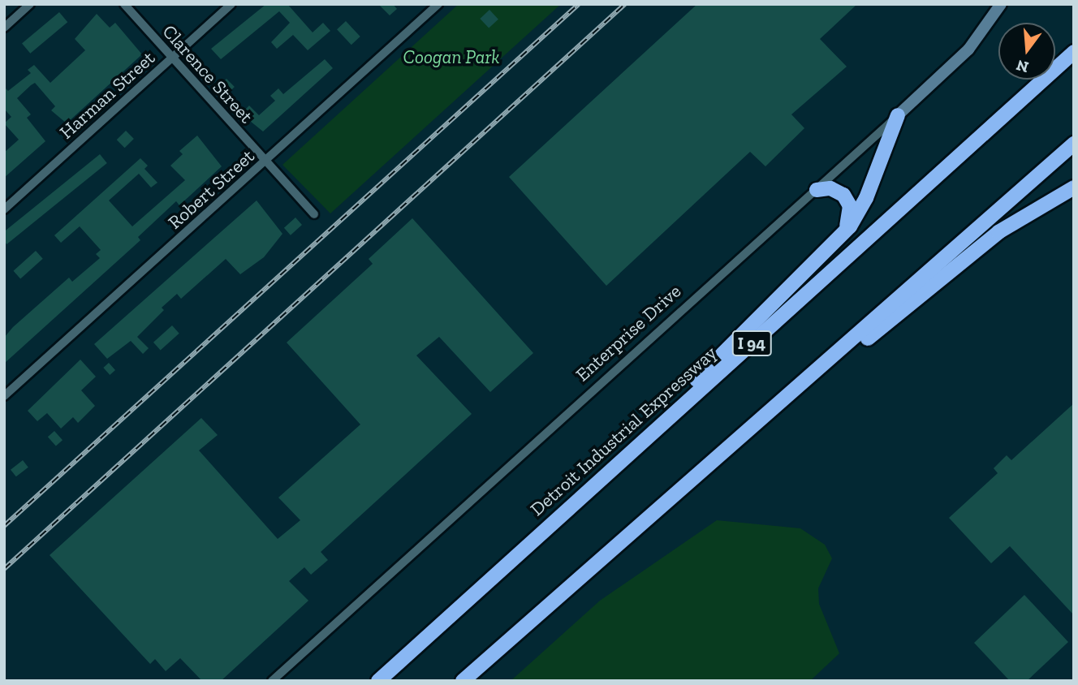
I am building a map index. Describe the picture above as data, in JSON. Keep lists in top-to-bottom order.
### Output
{
  "streets": {
    "highway": ["I 94", "Detroit Industrial Expressway"],
    "main road": ["Enterprise Drive"],
    "street": ["Clarence Street", "Harman Street", "Robert Street"]
  },
  "crossings": [
    ["Clarence Street", "Harman Street"],
    ["Clarence Street", "Robert Street"]
  ],
  "parks": ["Coogan Park"],
  "north": "bottom"
}
